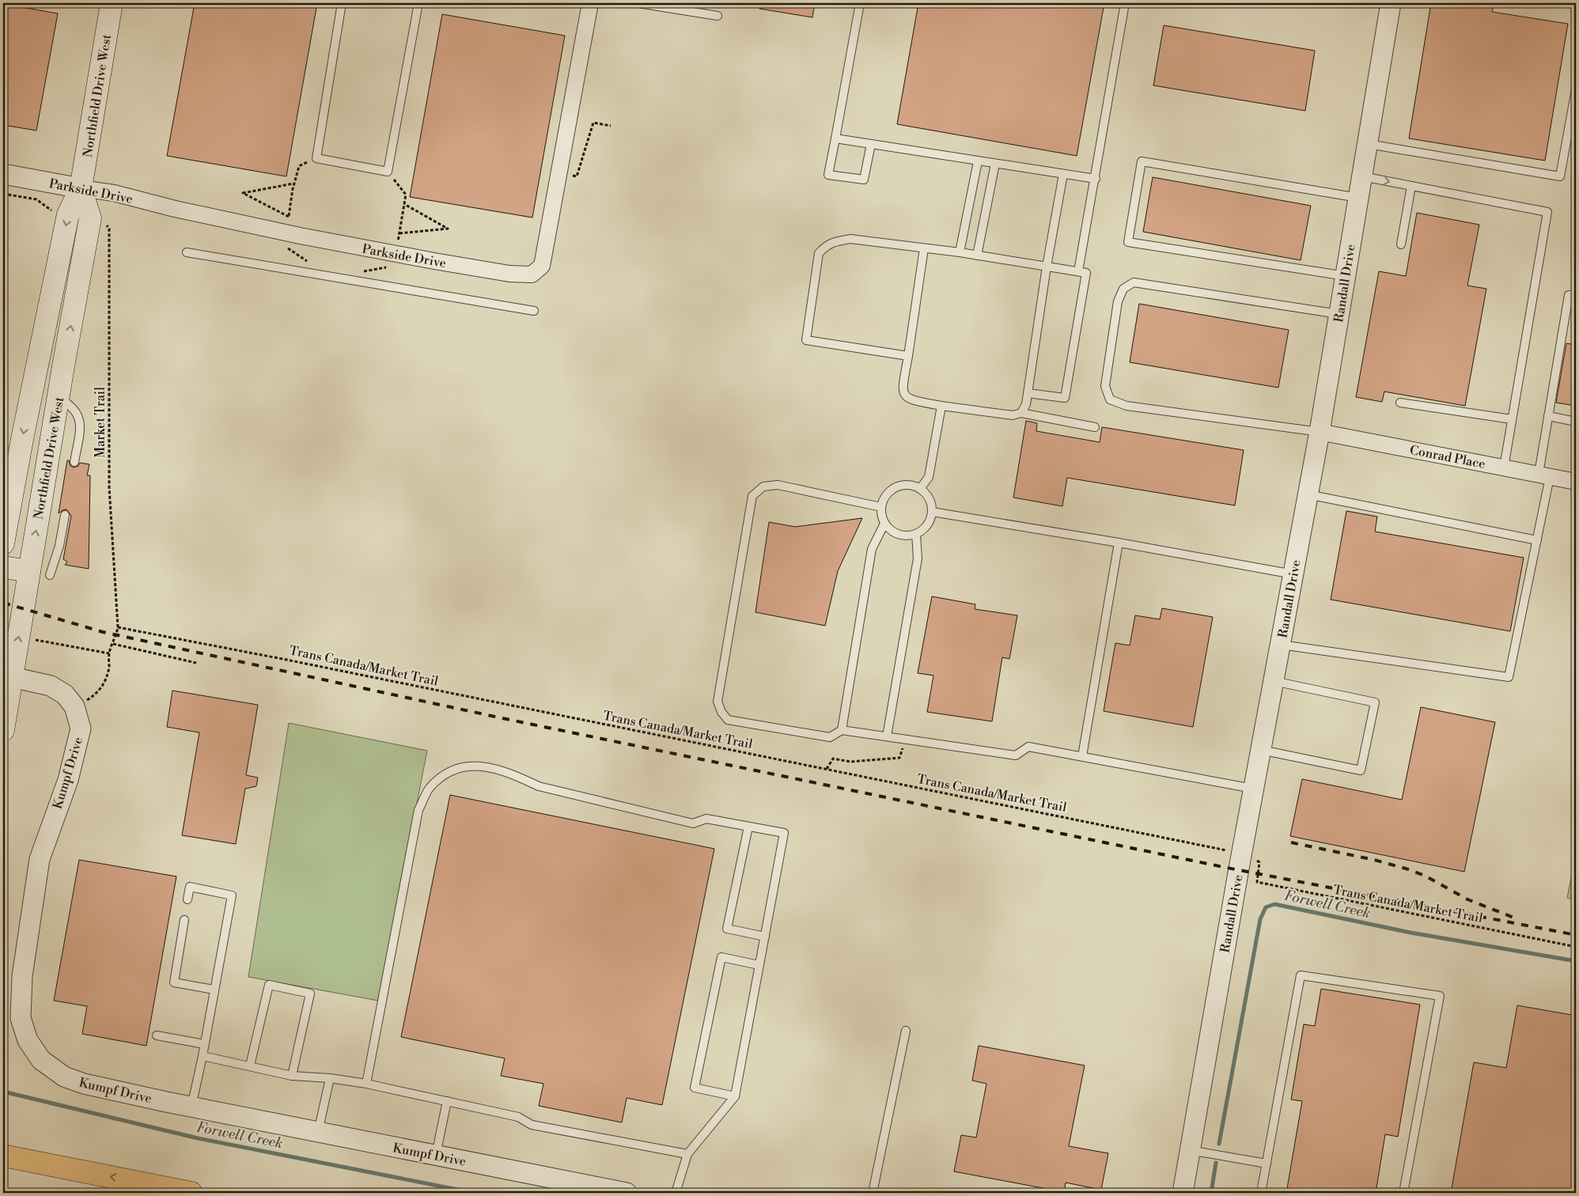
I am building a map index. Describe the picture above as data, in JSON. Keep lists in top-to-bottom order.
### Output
{
  "streets": {
    "main road": ["Northfield Drive West"],
    "street": [
      "Parkside Drive",
      "Randall Drive",
      "Conrad Place",
      "Kumpf Drive"
    ],
    "path": ["Market Trail", "Trans Canada/Market Trail"]
  },
  "crossings": [
    ["Northfield Drive West", "Parkside Drive"],
    ["Northfield Drive West", "Kumpf Drive"],
    ["Randall Drive", "Conrad Place"],
    ["Market Trail", "Trans Canada/Market Trail"],
    ["Market Trail", "Kumpf Drive"]
  ],
  "water": ["Forwell Creek"]
}
